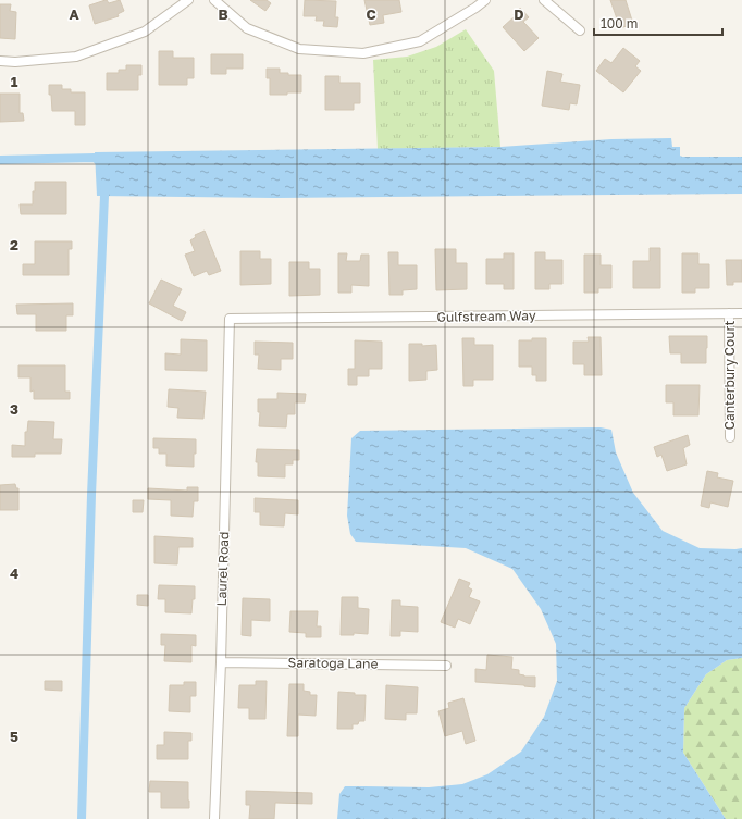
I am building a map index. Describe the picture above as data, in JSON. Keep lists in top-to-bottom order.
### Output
{
  "streets": {
    "street": [
      "Gulfstream Way",
      "Canterbury Court",
      "Laurel Road",
      "Saratoga Lane"
    ]
  },
  "crossings": [
    ["Gulfstream Way", "Canterbury Court"],
    ["Gulfstream Way", "Laurel Road"],
    ["Laurel Road", "Saratoga Lane"]
  ],
  "scale_bar": "100 m",
  "grid": {
    "columns": [
      "A",
      "B",
      "C",
      "D"
    ],
    "rows": [
      "1",
      "2",
      "3",
      "4",
      "5"
    ]
  }
}
